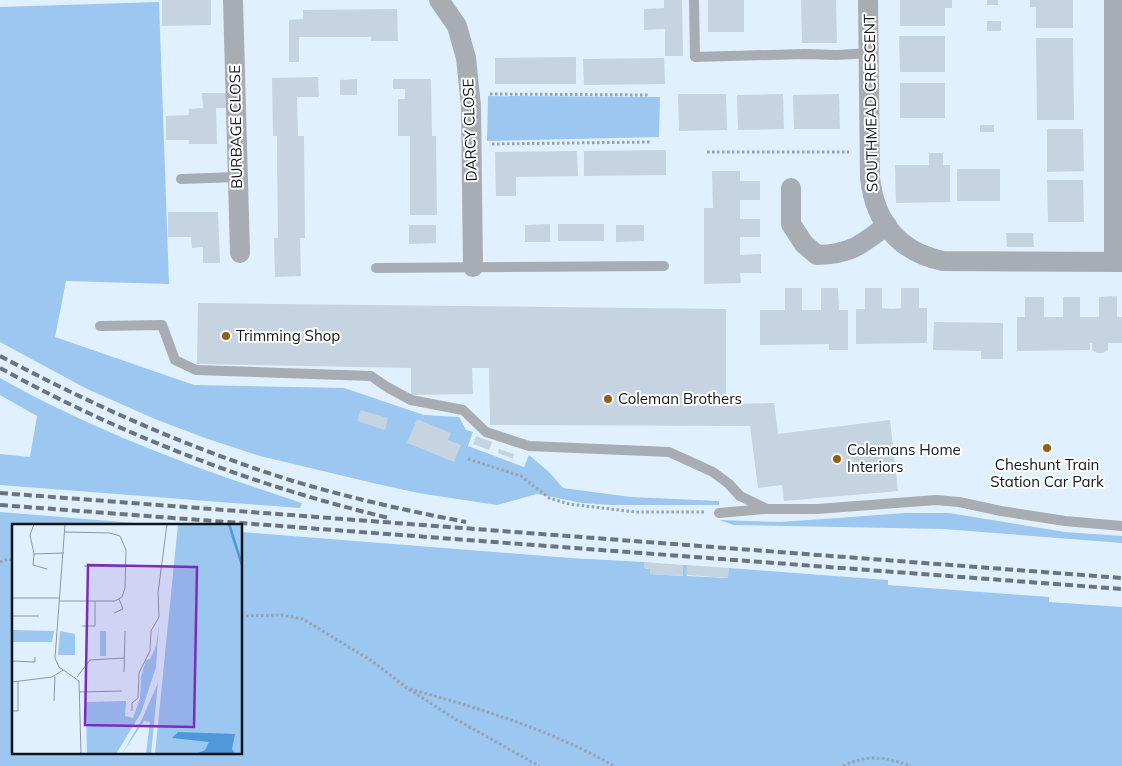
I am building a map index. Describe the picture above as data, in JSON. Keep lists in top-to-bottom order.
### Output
{
  "streets": {
    "street": ["SOUTHMEAD CRESCENT", "BURBAGE CLOSE", "DARCY CLOSE"]
  },
  "places": [
    "Trimming Shop",
    "Coleman Brothers",
    "Cheshunt Train Station Car Park",
    "Colemans Home Interiors"
  ]
}
